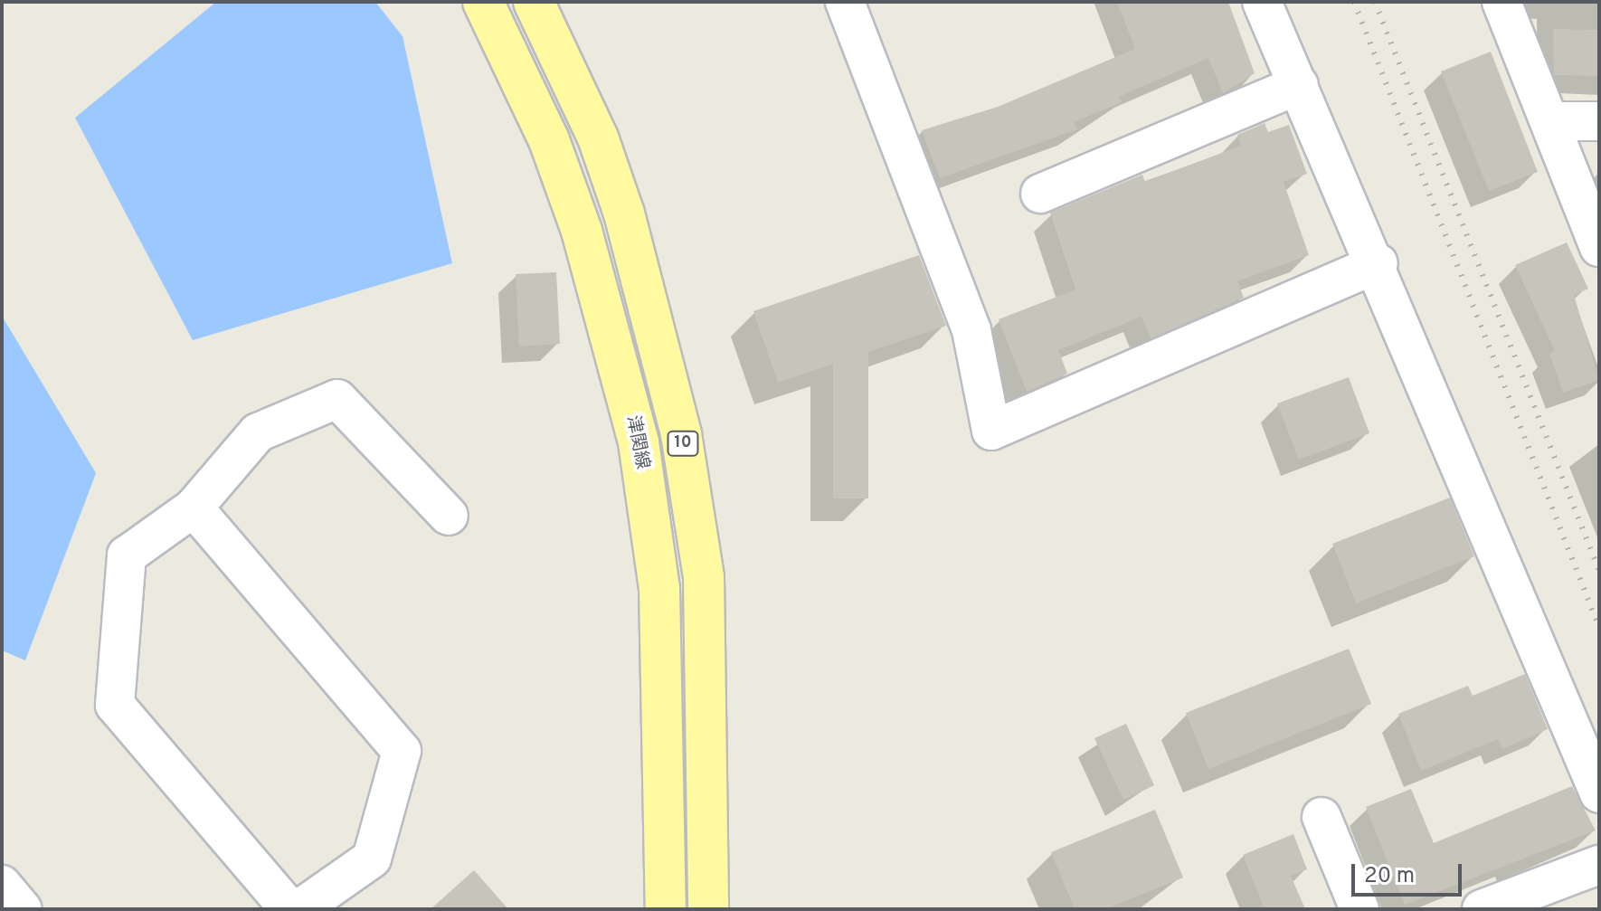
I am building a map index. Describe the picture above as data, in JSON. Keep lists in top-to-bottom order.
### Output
{
  "streets": {
    "main road": ["津関線", "10"]
  },
  "scale_bar": "20 m"
}
